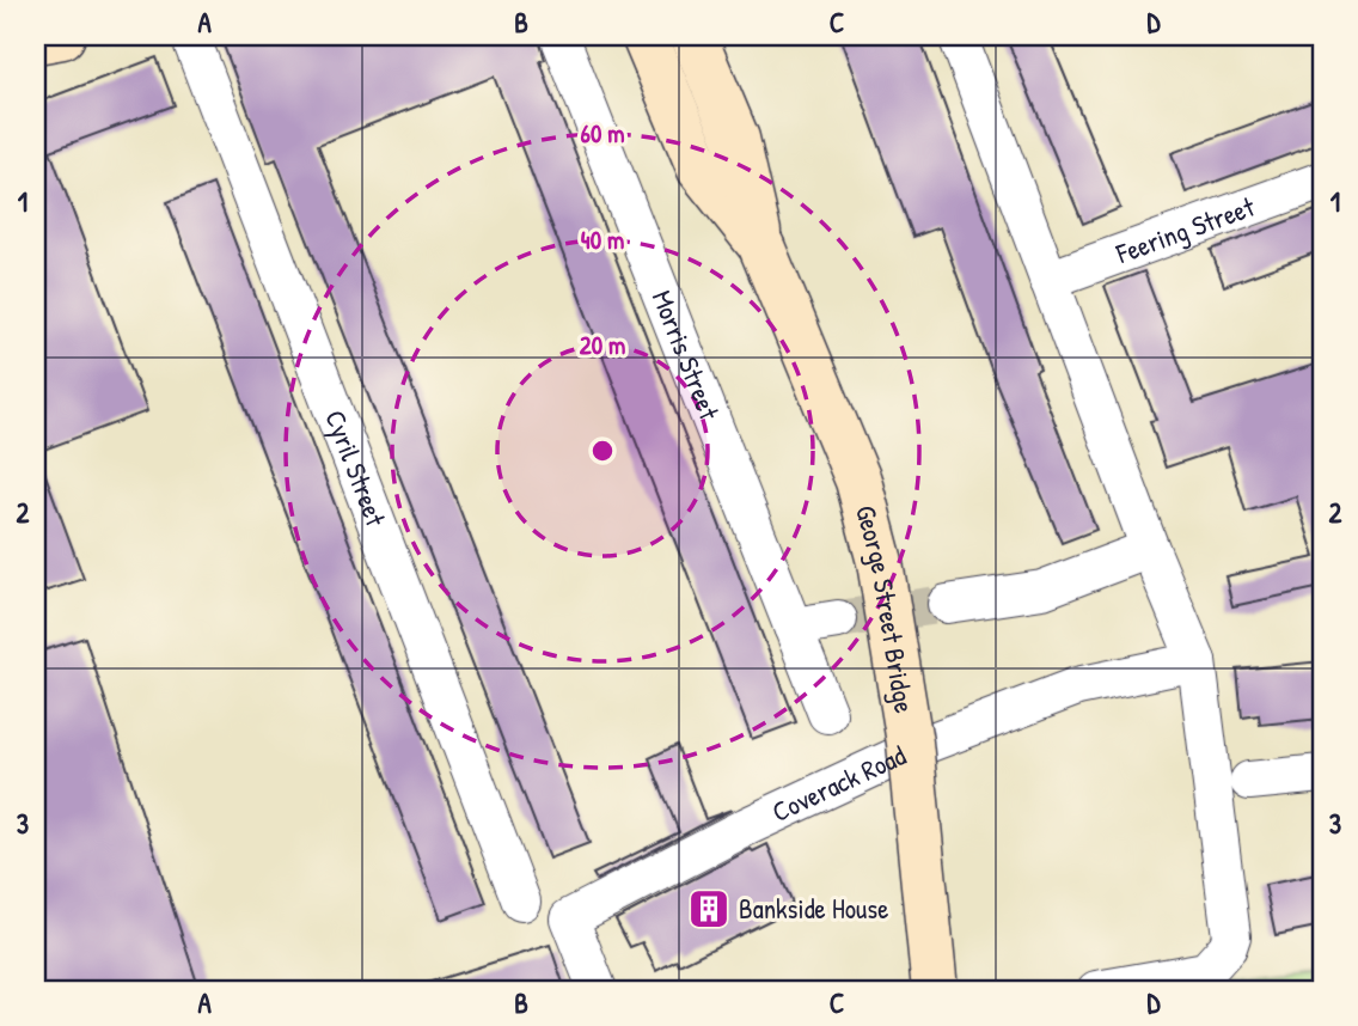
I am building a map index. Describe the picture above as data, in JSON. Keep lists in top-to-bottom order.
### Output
{
  "streets": {
    "main road": ["George Street Bridge"],
    "street": [
      "Feering Street",
      "Morris Street",
      "Cyril Street",
      "Coverack Road"
    ]
  },
  "places": {
    "building": ["Bankside House"]
  },
  "grid": {
    "columns": [
      "A",
      "B",
      "C",
      "D"
    ],
    "rows": ["1", "2", "3"]
  },
  "rings": ["60 m", "40 m", "20 m"]
}
